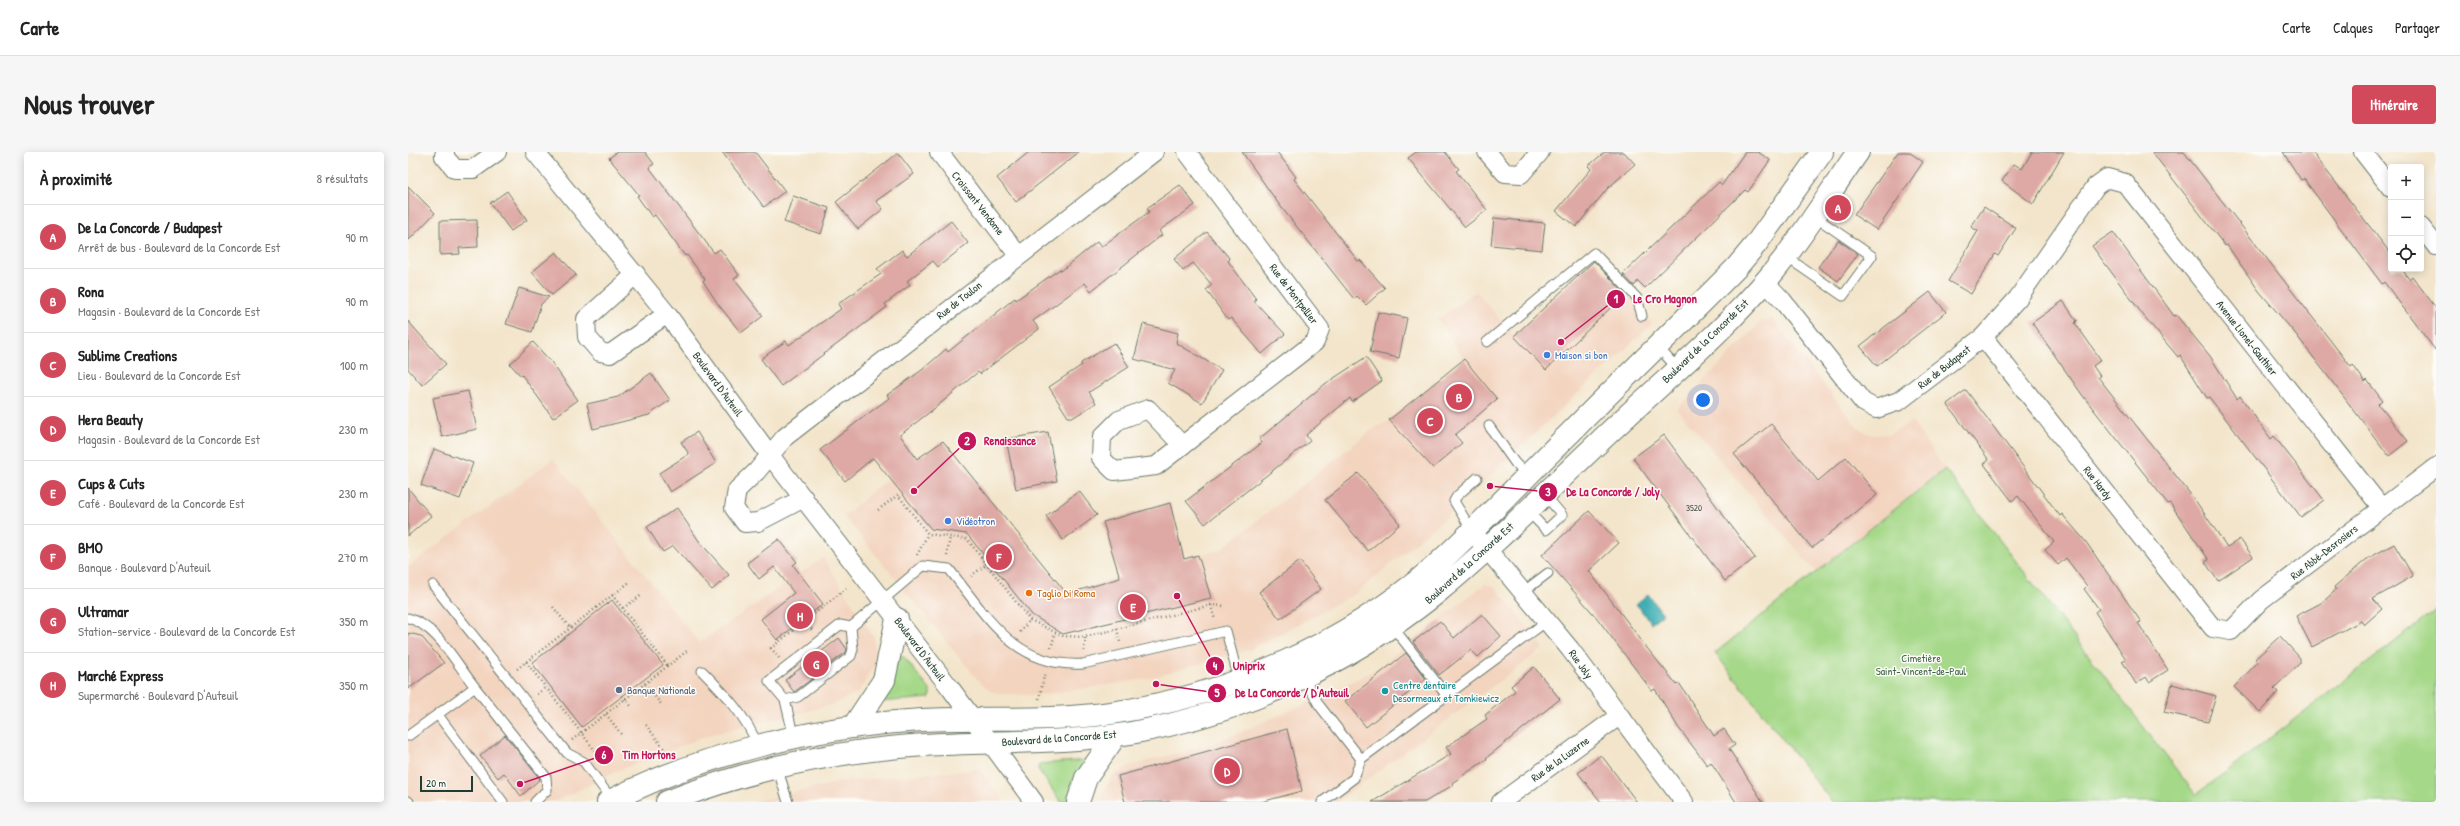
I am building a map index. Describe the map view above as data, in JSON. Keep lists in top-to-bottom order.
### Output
{
  "streets": {
    "street": [
      "Croissant Vendome",
      "Rue de Montpellier",
      "Rue de Toulon",
      "Avenue Lionel-Gauthier",
      "Boulevard de la Concorde Est",
      "Rue de Budapest",
      "Boulevard D'Auteuil",
      "Rue Hardy",
      "Rue Abbé-Desrosiers",
      "Rue Joly",
      "Rue de la Luzerne"
    ]
  },
  "crossings": [
    ["Croissant Vendome", "Rue de Toulon"],
    ["Rue de Toulon", "Boulevard D'Auteuil"],
    ["Avenue Lionel-Gauthier", "Rue de Budapest"],
    ["Avenue Lionel-Gauthier", "Rue Abbé-Desrosiers"],
    ["Boulevard de la Concorde Est", "Rue de Budapest"],
    ["Boulevard de la Concorde Est", "Boulevard D'Auteuil"],
    ["Boulevard de la Concorde Est", "Rue Joly"],
    ["Rue de Budapest", "Rue Hardy"],
    ["Rue Hardy", "Rue Abbé-Desrosiers"],
    ["Rue Joly", "Rue de la Luzerne"]
  ],
  "parks": ["Cimetière Saint-Vincent-de-Paul"],
  "places": [
    "Le Cro Magnon",
    "Maison si bon",
    "De La Concorde / Joly",
    "Renaissance",
    "Vidéotron",
    "Taglio Di Roma",
    "Uniprix",
    "De La Concorde / D'Auteuil",
    "Banque Nationale",
    "Centre dentaire Desormeaux et Tomkiewicz",
    "Tim Hortons"
  ],
  "house_numbers": ["3520"],
  "scale_bar": "20 m",
  "page": {
    "header": "Carte",
    "nav": ["Carte", "Calques", "Partager"],
    "title": "Nous trouver",
    "buttons": "Itinéraire",
    "heading": ["À proximité", "8 résultats"],
    "map_buttons": ["+", "−"],
    "pins": [
      "A",
      "B",
      "C",
      "F",
      "E",
      "H",
      "G",
      "D"
    ],
    "list": [
      {
        "mark": "A",
        "name": "De La Concorde / Budapest",
        "note": "Arrêt de bus · Boulevard de la Concorde Est",
        "value": "90 m"
      },
      {
        "mark": "B",
        "name": "Rona",
        "note": "Magasin · Boulevard de la Concorde Est",
        "value": "90 m"
      },
      {
        "mark": "C",
        "name": "Sublime Creations",
        "note": "Lieu · Boulevard de la Concorde Est",
        "value": "100 m"
      },
      {
        "mark": "D",
        "name": "Hera Beauty",
        "note": "Magasin · Boulevard de la Concorde Est",
        "value": "230 m"
      },
      {
        "mark": "E",
        "name": "Cups & Cuts",
        "note": "Café · Boulevard de la Concorde Est",
        "value": "230 m"
      },
      {
        "mark": "F",
        "name": "BMO",
        "note": "Banque · Boulevard D'Auteuil",
        "value": "270 m"
      },
      {
        "mark": "G",
        "name": "Ultramar",
        "note": "Station-service · Boulevard de la Concorde Est",
        "value": "350 m"
      },
      {
        "mark": "H",
        "name": "Marché Express",
        "note": "Supermarché · Boulevard D'Auteuil",
        "value": "350 m"
      }
    ],
    "scale": "20 m"
  }
}
